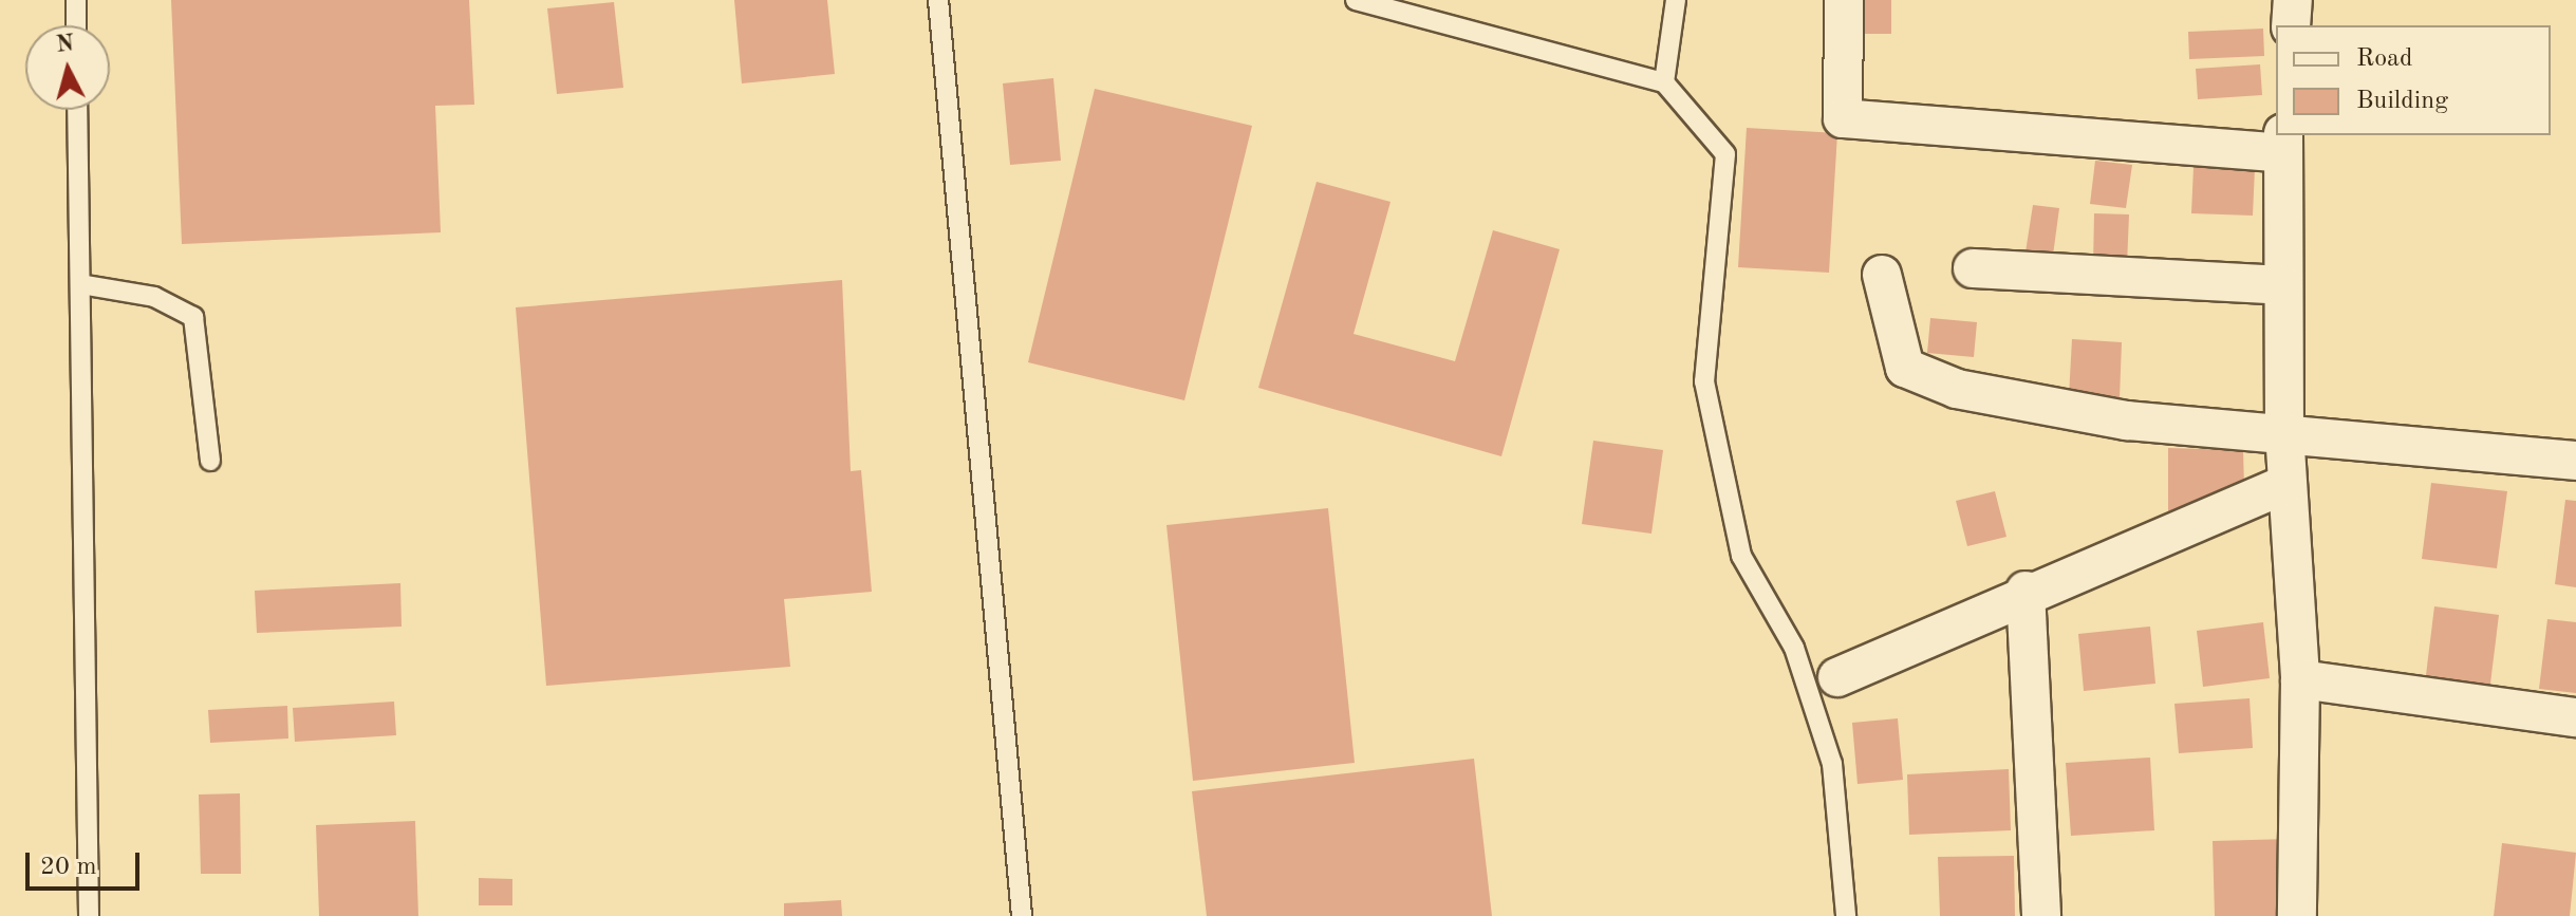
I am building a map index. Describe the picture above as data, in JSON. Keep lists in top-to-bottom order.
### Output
{
  "legend": ["Road", "Building"],
  "scale_bar": "20 m",
  "north": "top"
}
